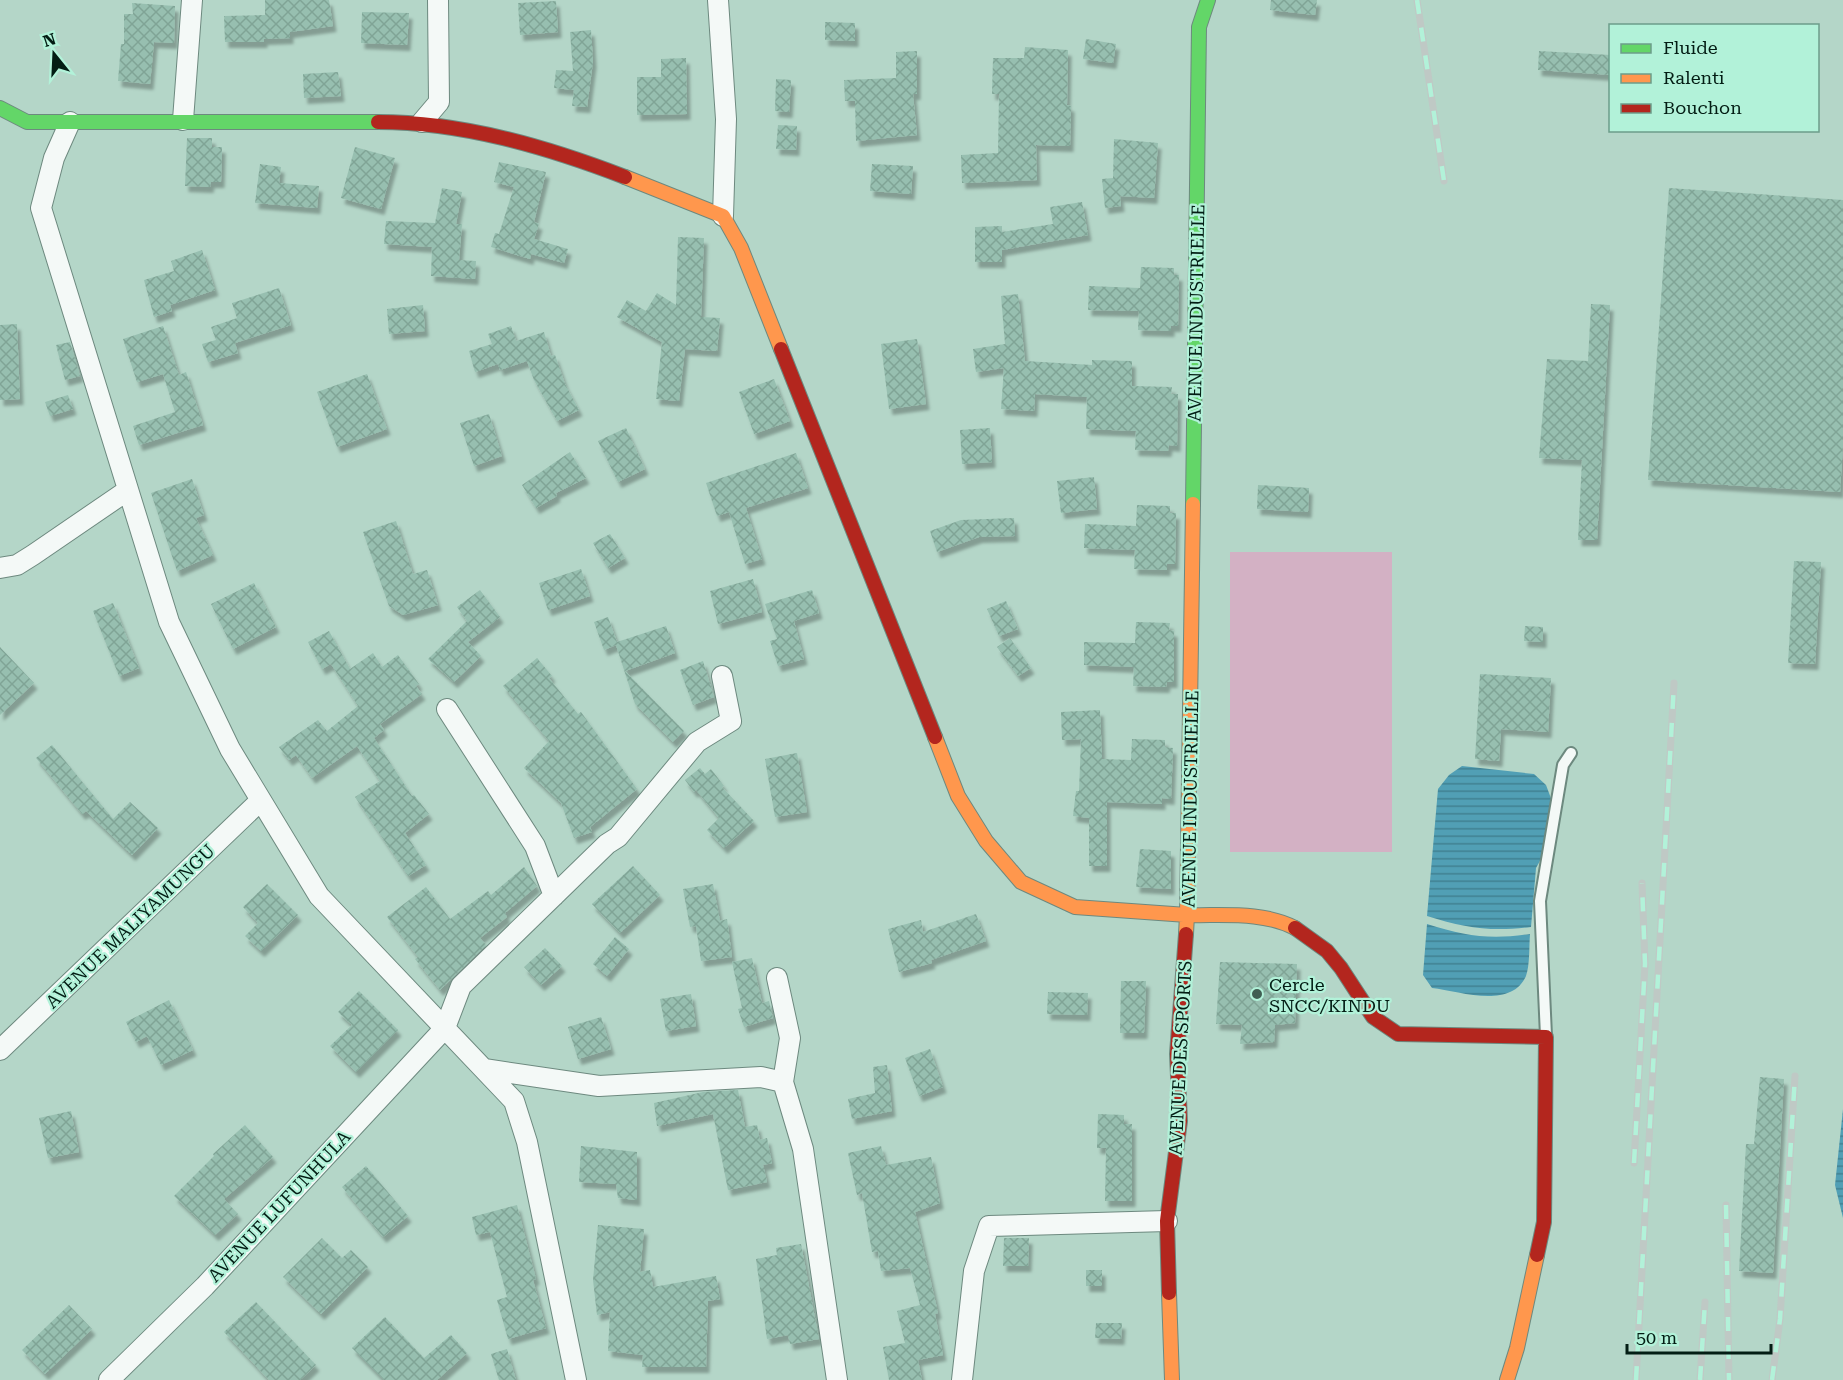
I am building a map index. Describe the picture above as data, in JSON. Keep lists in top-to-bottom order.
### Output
{
  "streets": {
    "street": [
      "AVENUE INDUSTRIELLE",
      "AVENUE MALIYAMUNGU",
      "AVENUE DES SPORTS",
      "AVENUE LUFUNHULA"
    ]
  },
  "crossings": [
    ["AVENUE INDUSTRIELLE", "AVENUE DES SPORTS"]
  ],
  "places": ["Cercle SNCC/KINDU"],
  "legend": ["Fluide", "Ralenti", "Bouchon"],
  "scale_bar": "50 m",
  "north": "top"
}
